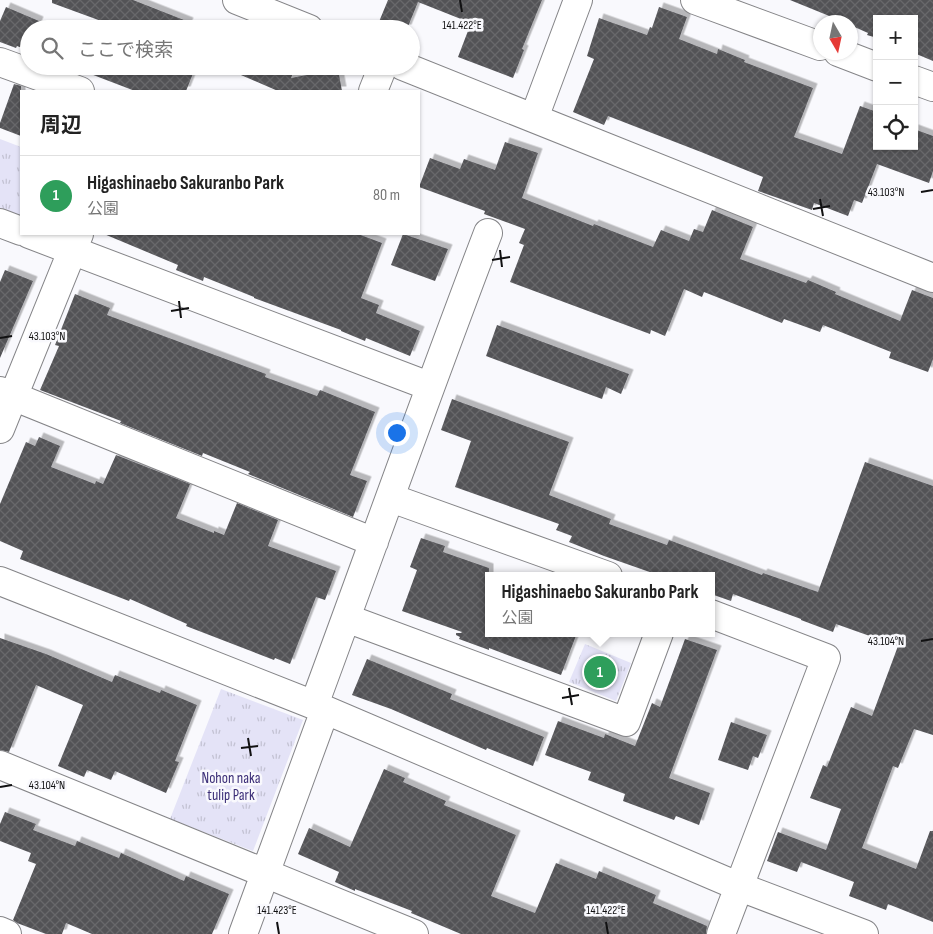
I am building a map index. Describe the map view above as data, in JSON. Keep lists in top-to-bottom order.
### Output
{
  "parks": ["Nohon naka tulip Park"],
  "north": "bottom",
  "page": {
    "map_buttons": ["+", "−"],
    "search": "ここで検索",
    "heading": "周辺",
    "list": [
      {
        "mark": "1",
        "name": "Higashinaebo Sakuranbo Park",
        "note": "公園",
        "value": "80 m"
      }
    ],
    "popup": ["Higashinaebo Sakuranbo Park", "公園"],
    "pins": "1"
  },
  "coordinates": [
    "141.422°E",
    "43.103°N",
    "43.104°N",
    "141.423°E"
  ]
}
